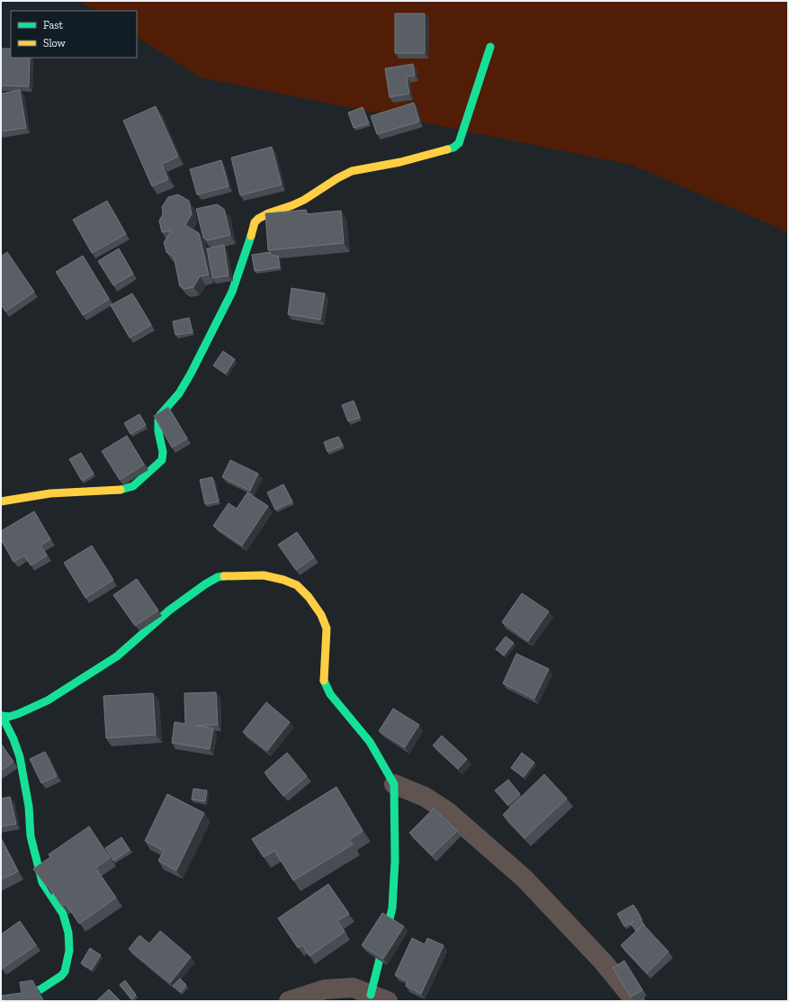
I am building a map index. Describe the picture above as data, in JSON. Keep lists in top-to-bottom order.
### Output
{
  "legend": ["Fast", "Slow"]
}
